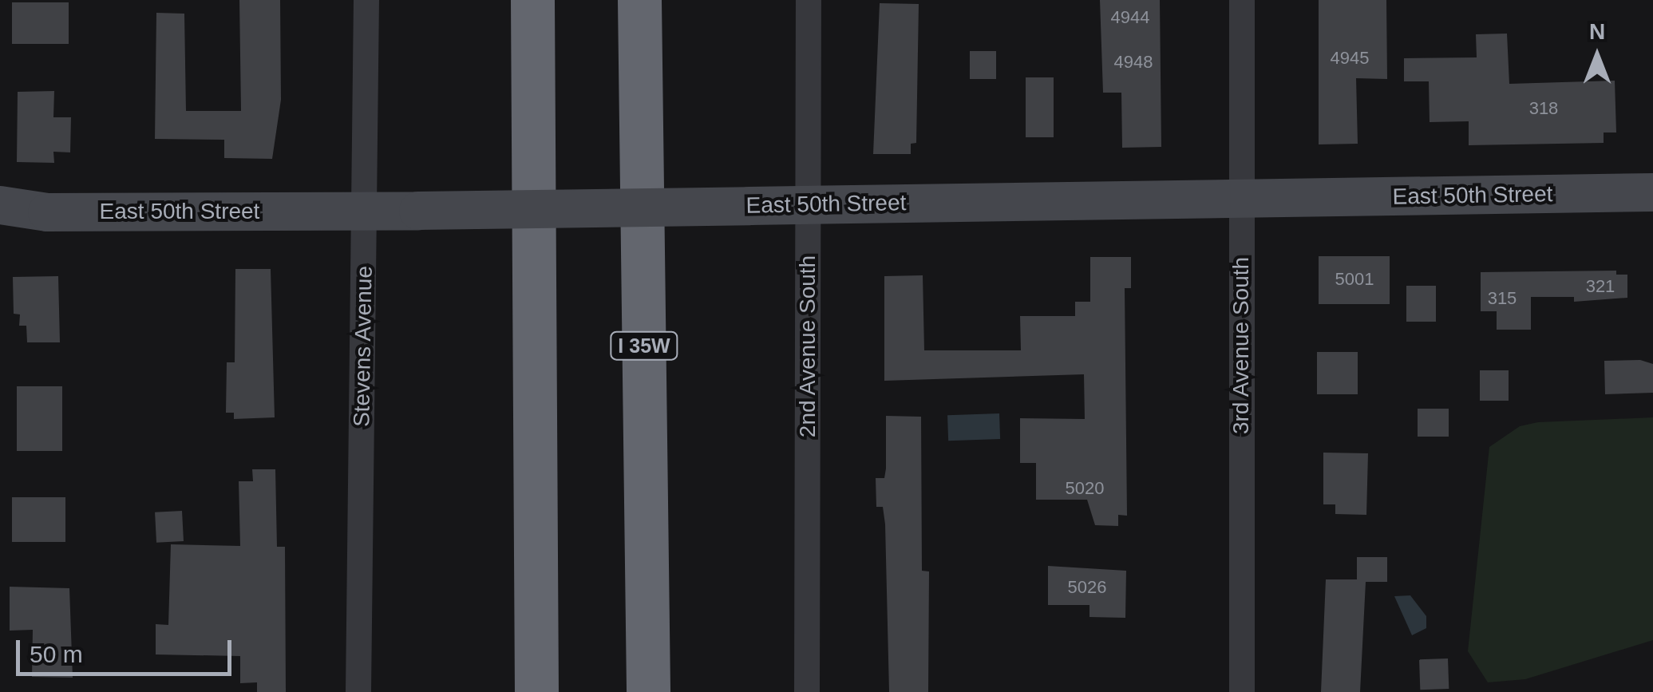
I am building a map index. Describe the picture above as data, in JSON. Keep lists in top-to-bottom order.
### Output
{
  "streets": {
    "highway": ["I 35W"],
    "street": [
      "East 50th Street",
      "3rd Avenue South",
      "Stevens Avenue",
      "2nd Avenue South"
    ]
  },
  "crossings": [
    ["East 50th Street", "3rd Avenue South"],
    ["East 50th Street", "Stevens Avenue"],
    ["East 50th Street", "2nd Avenue South"]
  ],
  "house_numbers": [
    "4944",
    "4945",
    "4948",
    "318",
    "5001",
    "321",
    "315",
    "5020",
    "5026"
  ],
  "scale_bar": "50 m",
  "north": "top"
}
